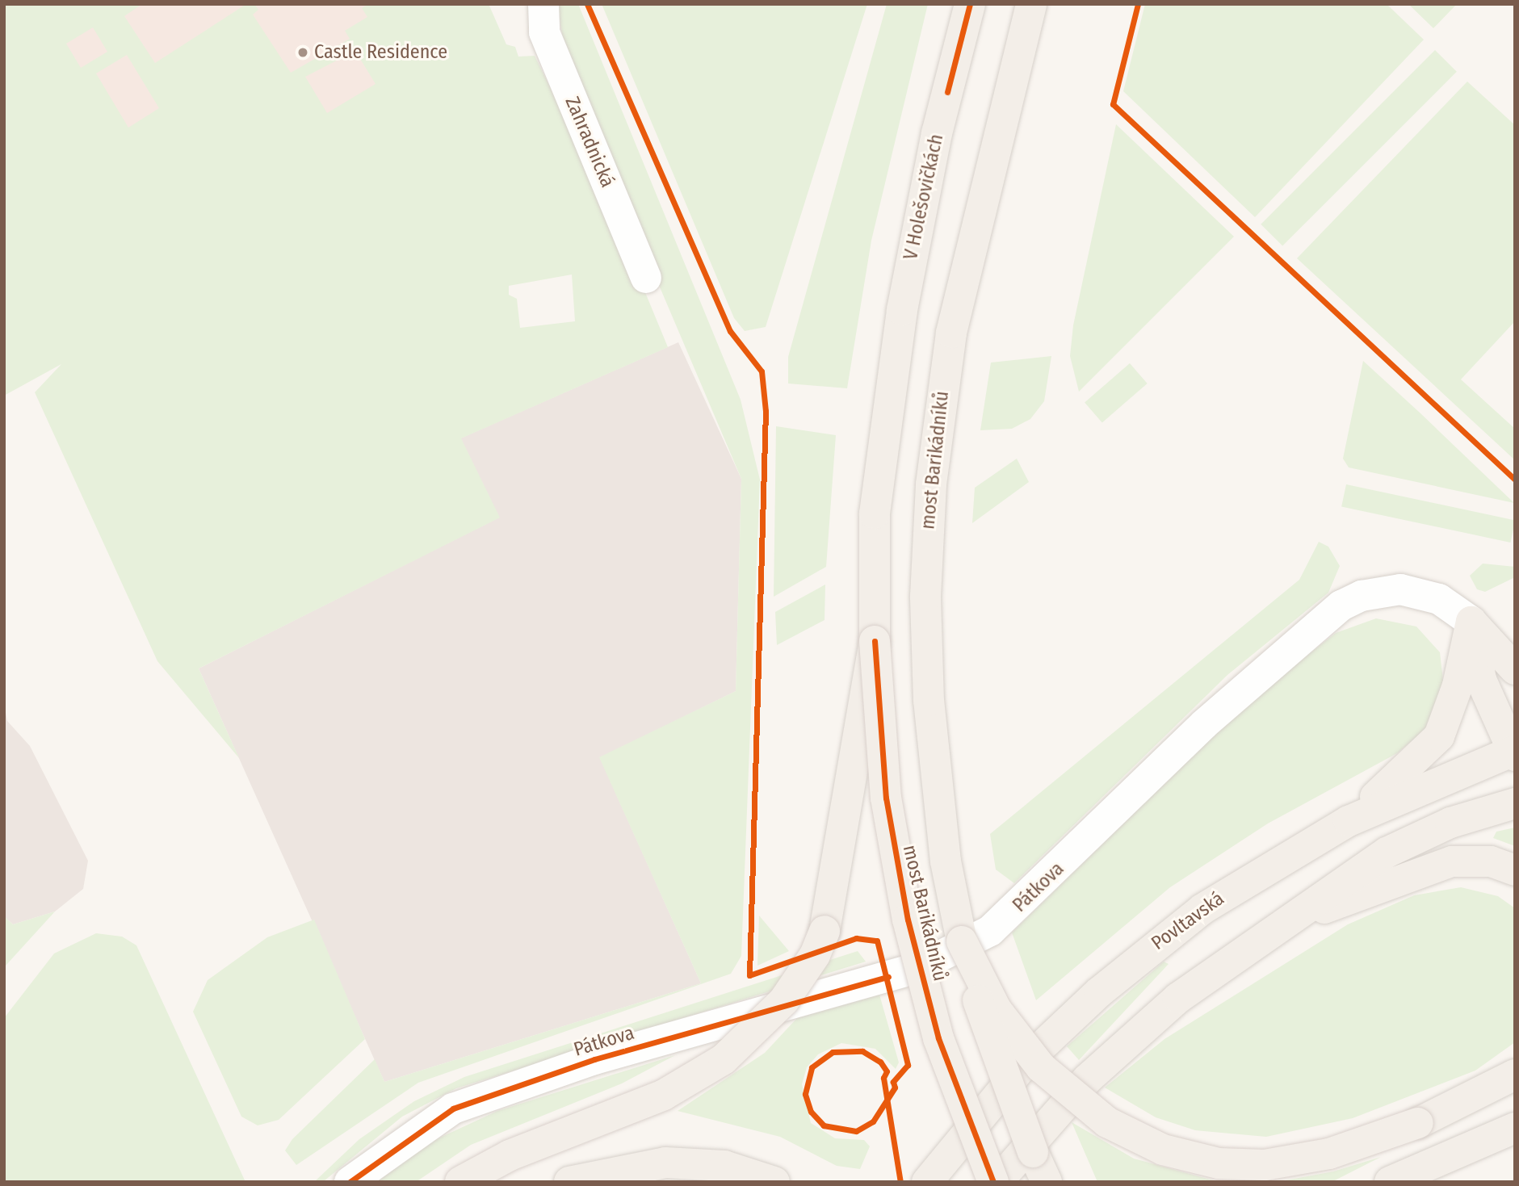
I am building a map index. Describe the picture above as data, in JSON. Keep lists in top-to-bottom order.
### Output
{
  "streets": {
    "main road": ["V Holešovičkách", "most Barikádníků", "Povltavská"],
    "street": ["Zahradnická", "Pátkova"]
  },
  "crossings": [
    ["V Holešovičkách", "most Barikádníků"]
  ],
  "places": ["Castle Residence"]
}
